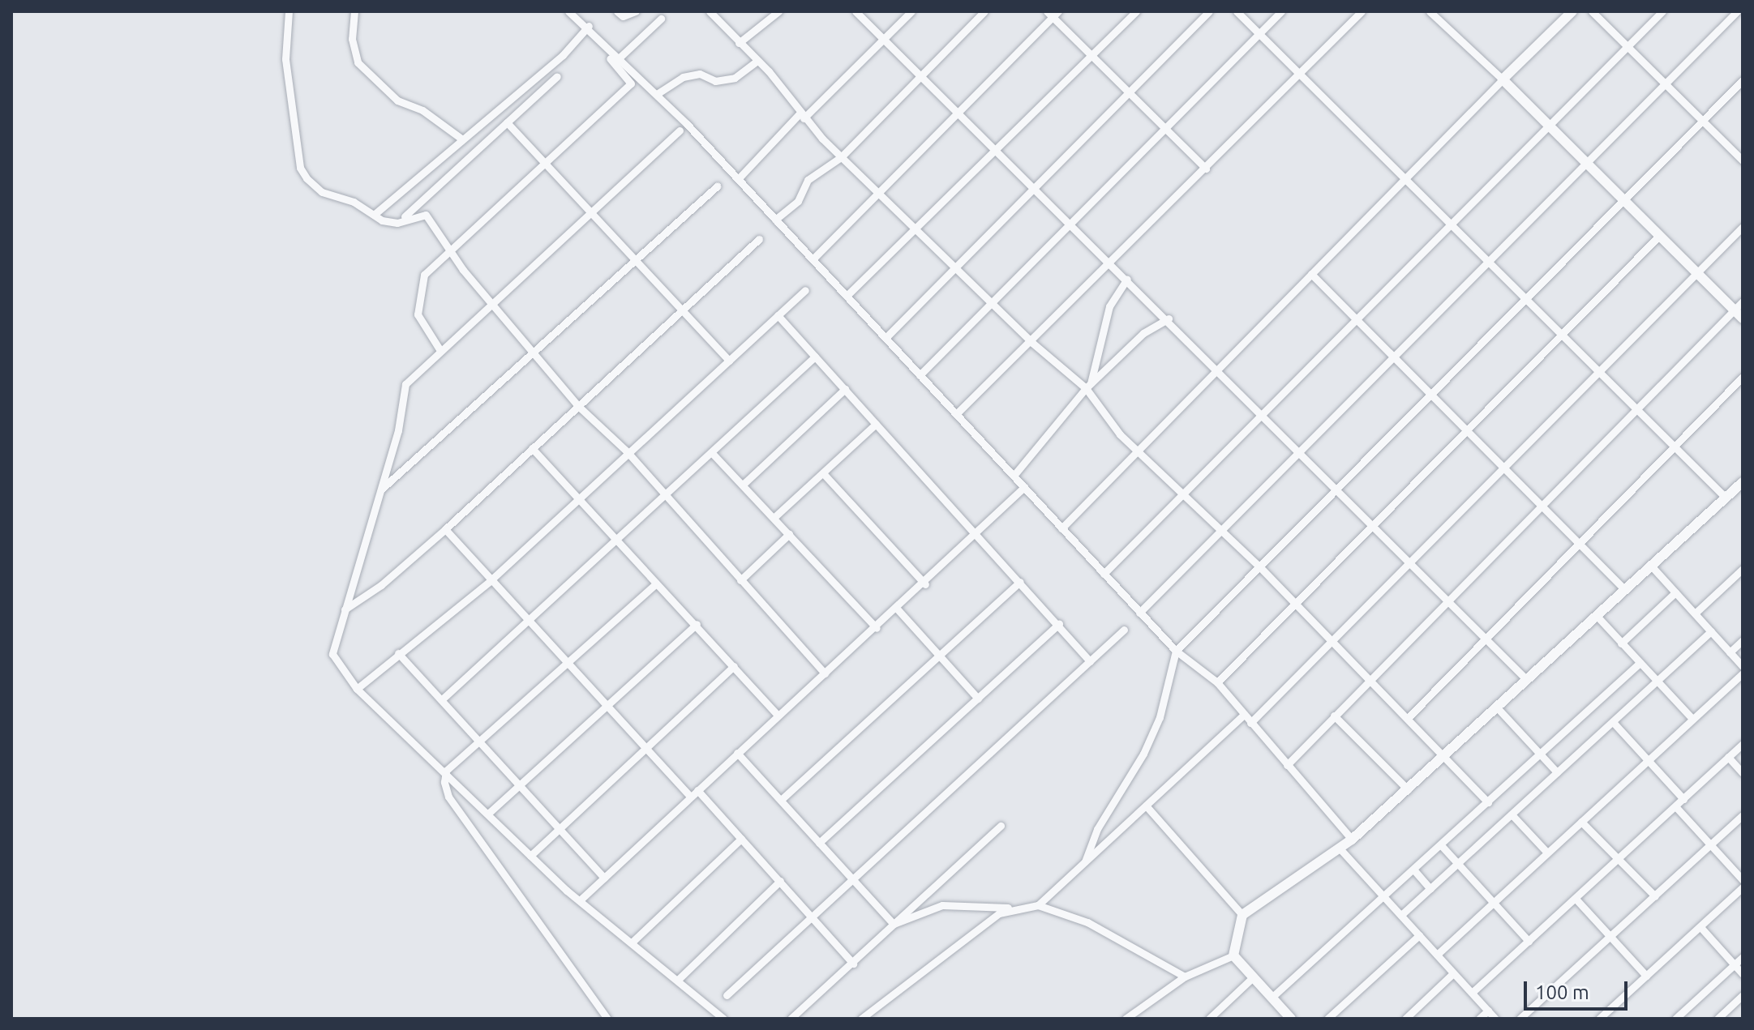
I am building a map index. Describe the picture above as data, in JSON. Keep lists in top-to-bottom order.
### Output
{
  "scale_bar": "100 m"
}
